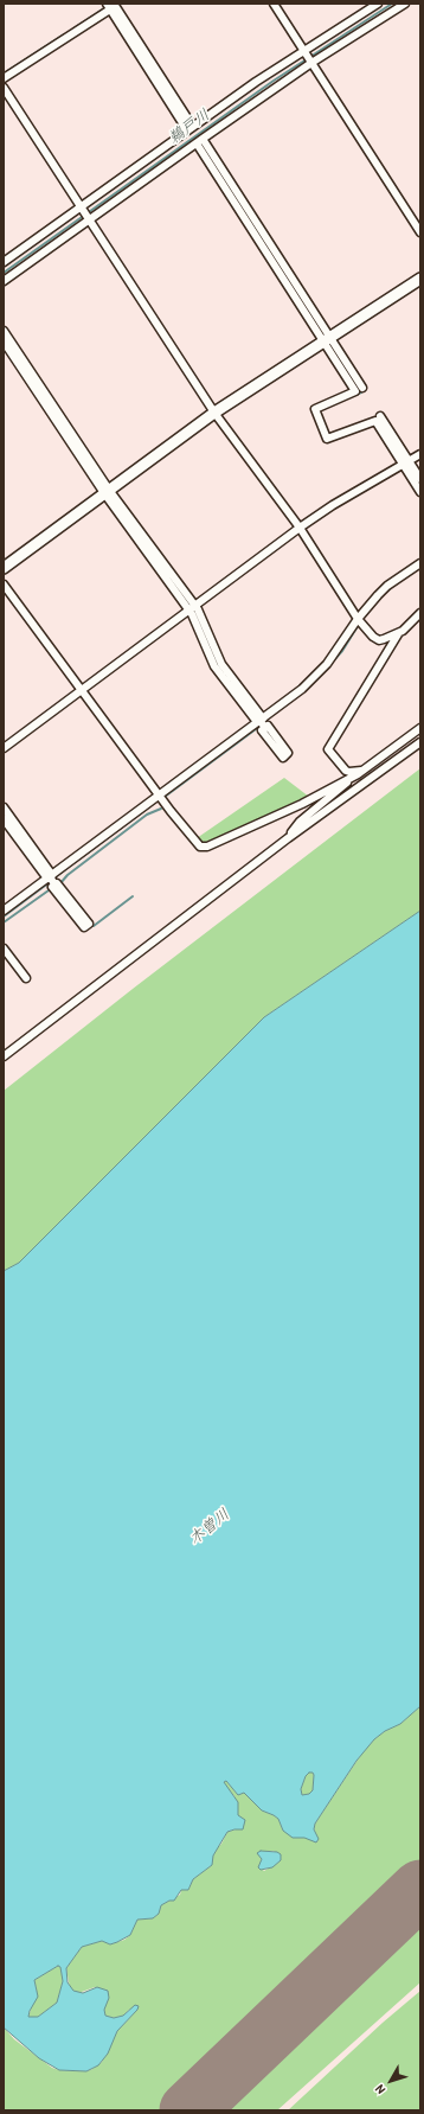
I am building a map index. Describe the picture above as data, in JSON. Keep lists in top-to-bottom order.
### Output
{
  "water": ["鵜戸川", "木曽川"],
  "north": "bottom left"
}
